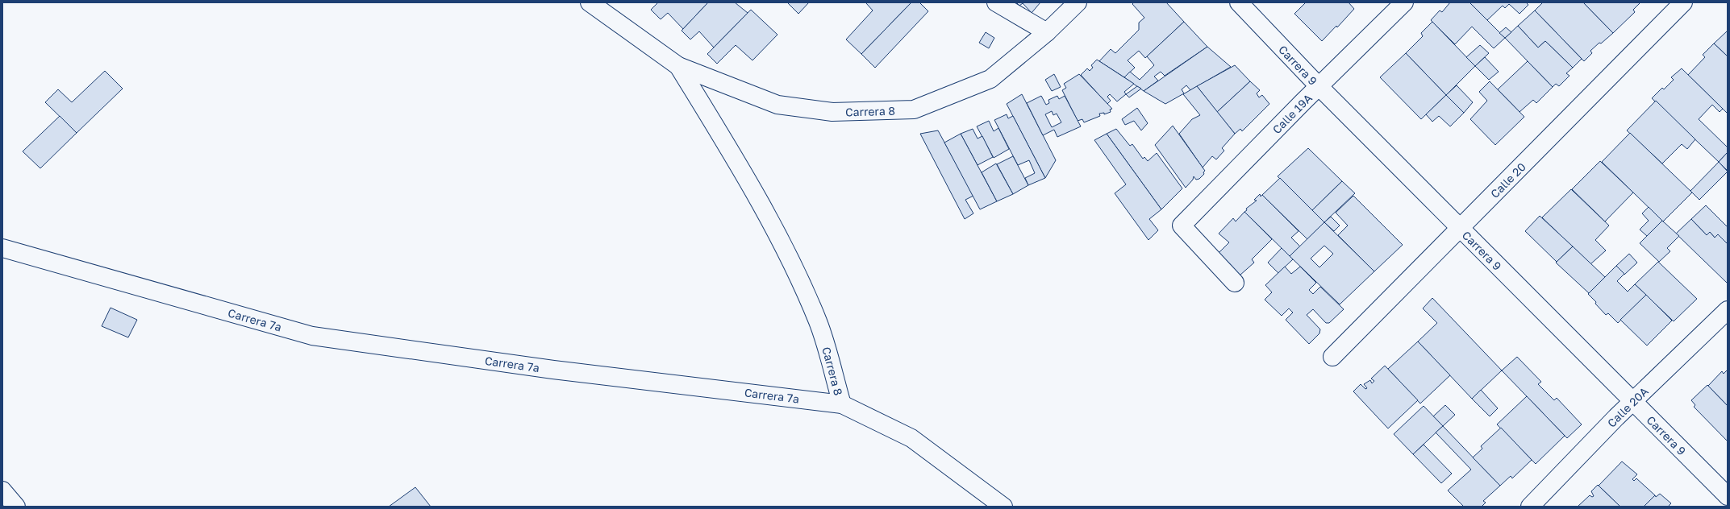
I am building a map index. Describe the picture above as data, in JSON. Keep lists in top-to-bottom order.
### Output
{
  "streets": {
    "street": [
      "Carrera 9",
      "Carrera 8",
      "Calle 19A",
      "Calle 20",
      "Carrera 7ª",
      "Calle 20A"
    ]
  },
  "crossings": [
    ["Carrera 9", "Calle 19A"],
    ["Carrera 9", "Calle 20"],
    ["Carrera 9", "Calle 20A"],
    ["Carrera 8", "Carrera 7ª"]
  ]
}
